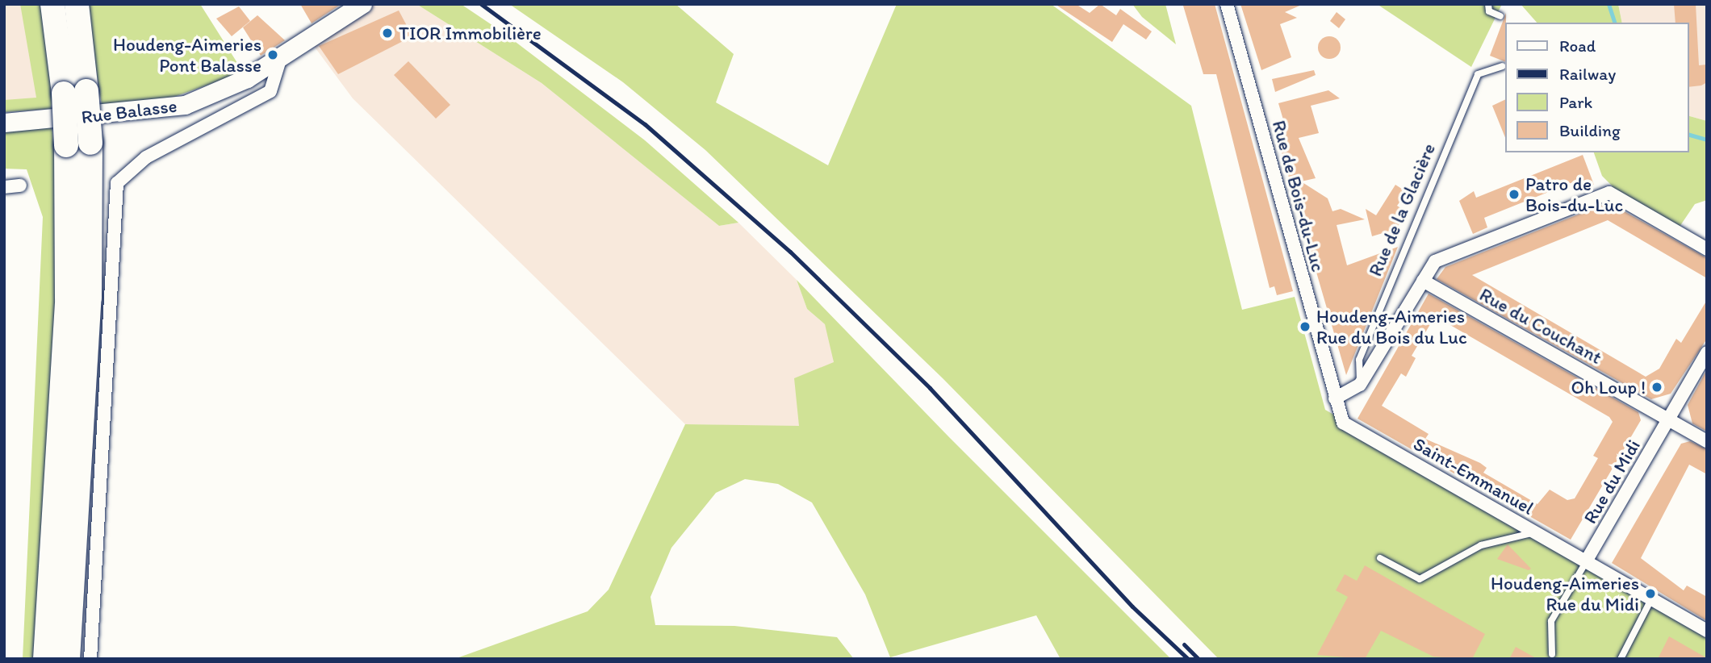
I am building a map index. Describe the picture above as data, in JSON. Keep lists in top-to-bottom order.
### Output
{
  "streets": {
    "street": [
      "Rue Balasse",
      "Rue de Bois-du-Luc",
      "Rue du Couchant",
      "Saint-Emmanuel",
      "Rue du Midi"
    ],
    "lane": ["Rue de la Glacière"]
  },
  "crossings": [
    ["Rue de Bois-du-Luc", "Saint-Emmanuel"],
    ["Rue du Couchant", "Rue du Midi"],
    ["Saint-Emmanuel", "Rue du Midi"]
  ],
  "places": [
    "TIOR Immobilière",
    "Houdeng-Aimeries Pont Balasse",
    "Patro de Bois-du-Luc",
    "Houdeng-Aimeries Rue du Bois du Luc",
    "Oh Loup !",
    "Houdeng-Aimeries Rue du Midi"
  ],
  "legend": [
    "Road",
    "Railway",
    "Park",
    "Building"
  ]
}
